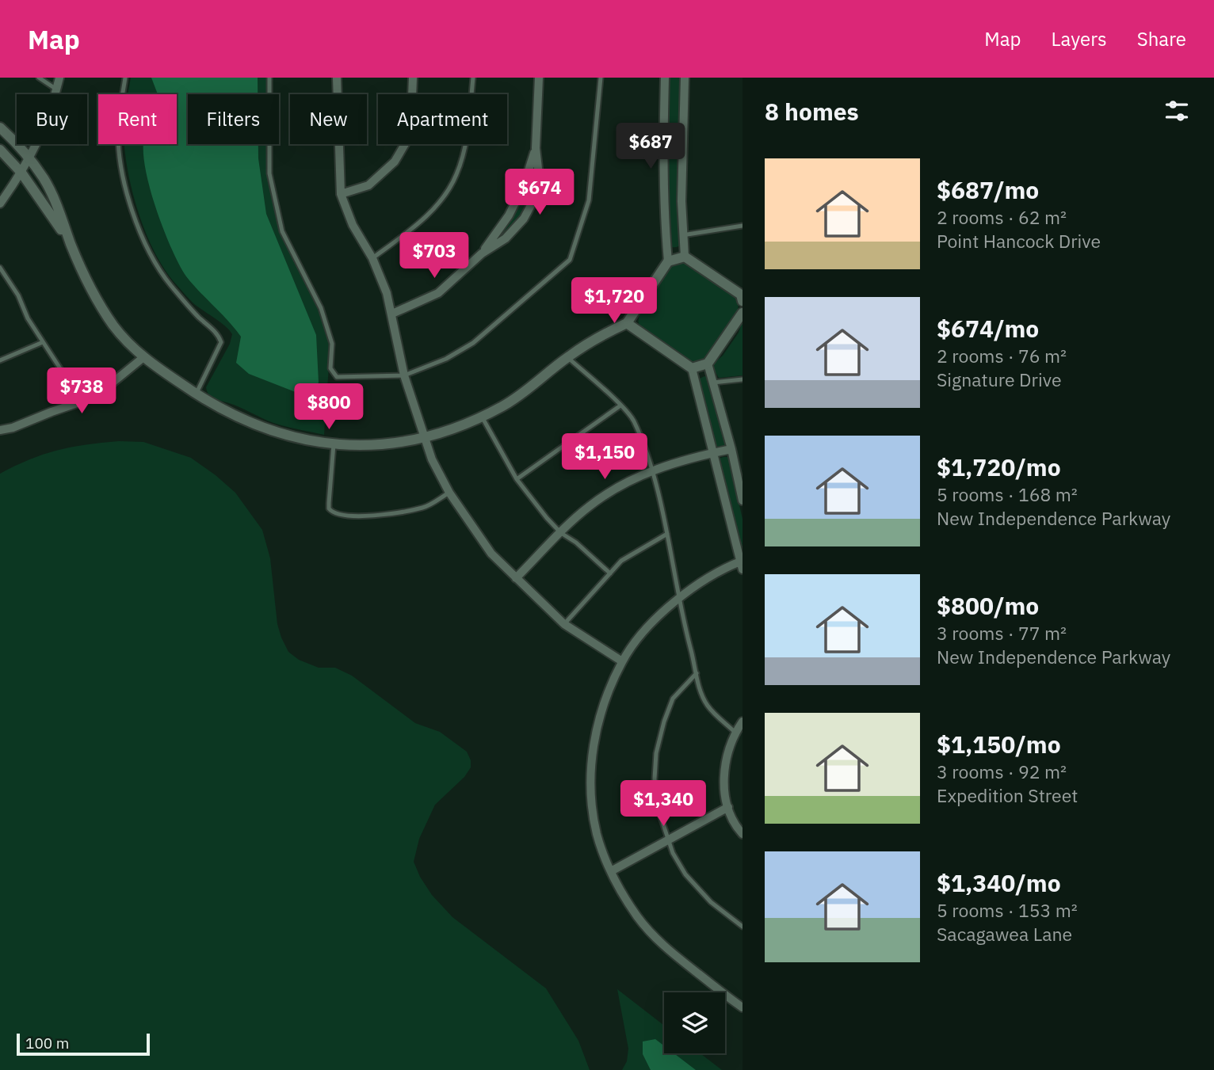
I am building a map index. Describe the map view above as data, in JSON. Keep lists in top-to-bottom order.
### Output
{
  "scale_bar": "100 m",
  "page": {
    "header": "Map",
    "nav": ["Map", "Layers", "Share"],
    "heading": "8 homes",
    "chip": [
      "Buy",
      "Rent",
      "Filters",
      "New",
      "Apartment"
    ],
    "price": [
      "$687",
      "$674",
      "$703",
      "$1,720",
      "$738",
      "$800",
      "$1,150",
      "$1,340"
    ],
    "list": [
      {
        "name": "$687/mo",
        "note": "2 rooms · 62 m² · Point Hancock Drive"
      },
      {
        "name": "$674/mo",
        "note": "2 rooms · 76 m² · Signature Drive"
      },
      {
        "name": "$1,720/mo",
        "note": "5 rooms · 168 m² · New Independence Parkway"
      },
      {
        "name": "$800/mo",
        "note": "3 rooms · 77 m² · New Independence Parkway"
      },
      {
        "name": "$1,150/mo",
        "note": "3 rooms · 92 m² · Expedition Street"
      },
      {
        "name": "$1,340/mo",
        "note": "5 rooms · 153 m² · Sacagawea Lane"
      }
    ],
    "scale": "100 m"
  }
}
